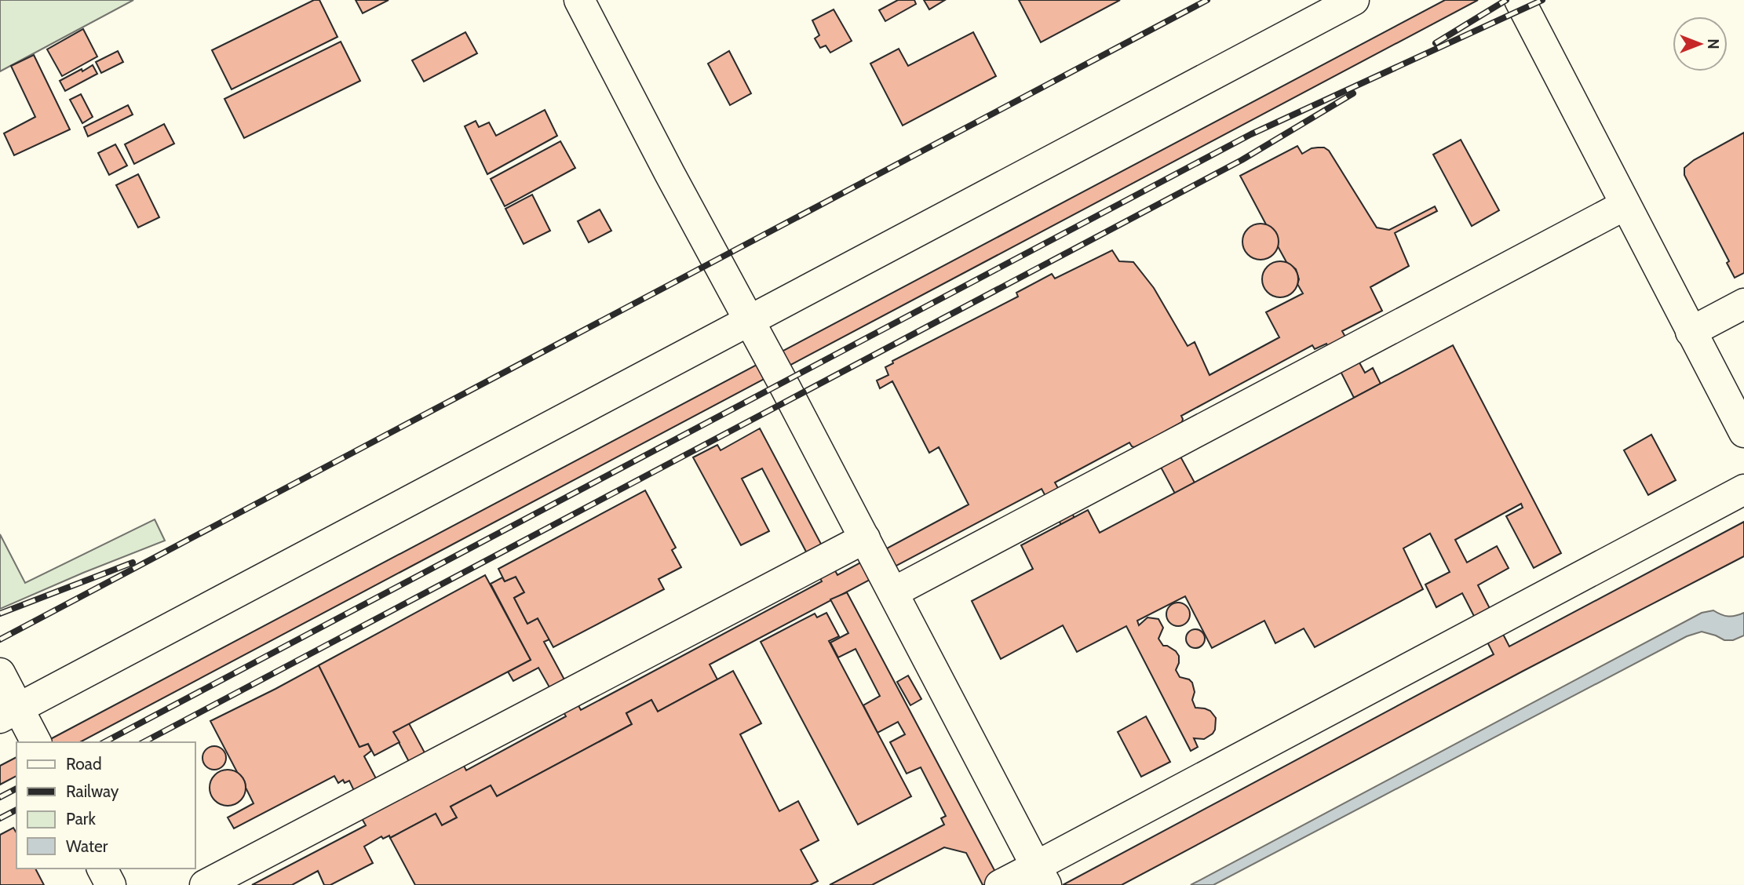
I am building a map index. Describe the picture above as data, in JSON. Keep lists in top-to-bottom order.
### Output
{
  "legend": [
    "Road",
    "Railway",
    "Park",
    "Water"
  ],
  "north": "right"
}
